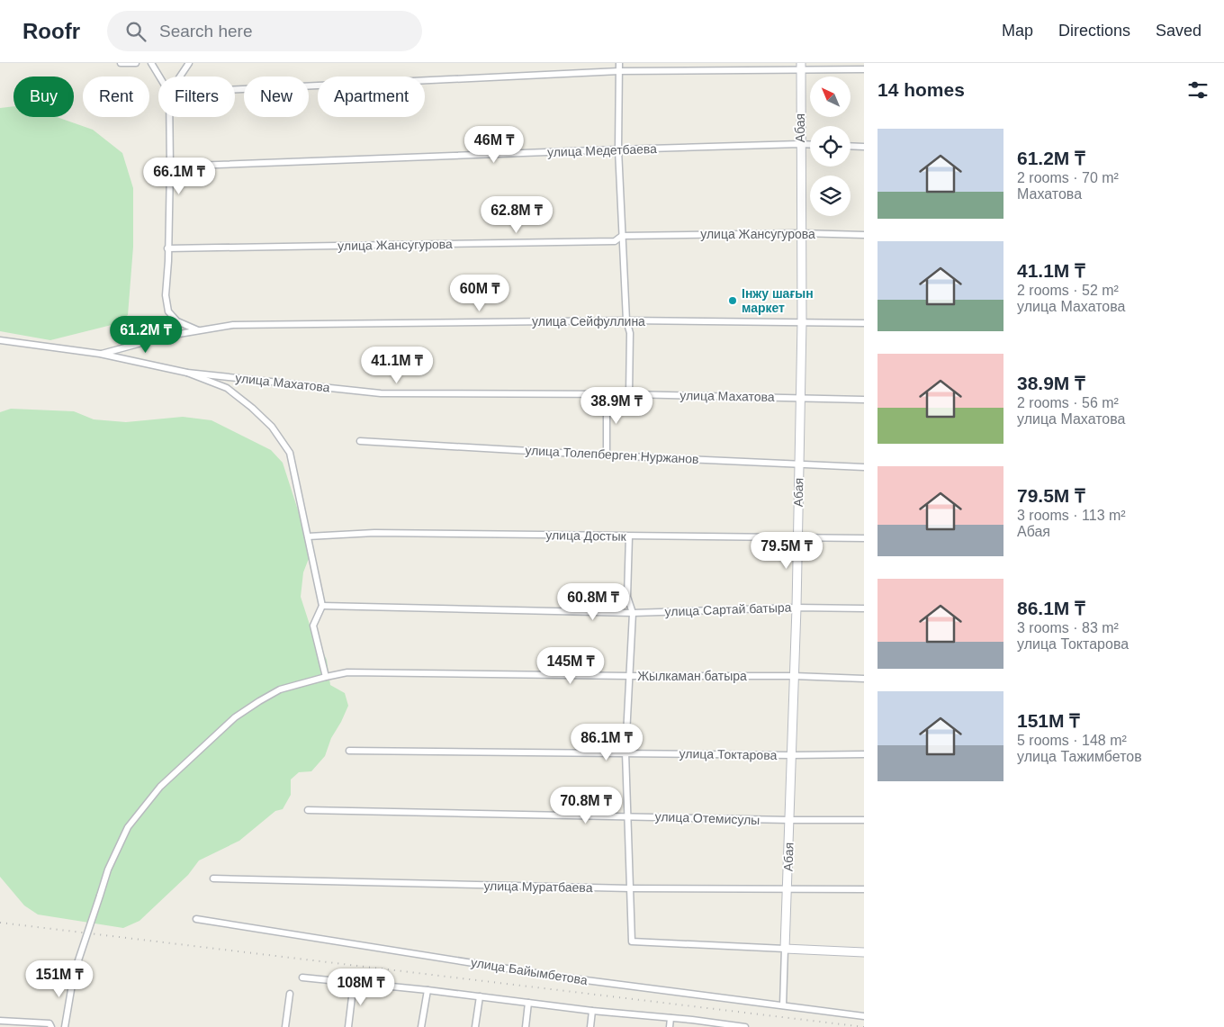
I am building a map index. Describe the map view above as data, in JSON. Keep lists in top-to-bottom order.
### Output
{
  "streets": {
    "street": [
      "Абая",
      "улица Медетбаева",
      "улица Жансугурова",
      "улица Сейфуллина",
      "улица Махатова",
      "улица Толепберген Нуржанов",
      "улица Достык",
      "улица Сартай батыра",
      "Жылкаман батыра",
      "улица Токтарова",
      "улица Отемисулы",
      "улица Муратбаева",
      "улица Байымбетова"
    ]
  },
  "crossings": [
    ["Абая", "улица Медетбаева"],
    ["Абая", "улица Жансугурова"],
    ["Абая", "улица Сейфуллина"],
    ["Абая", "улица Махатова"],
    ["Абая", "улица Толепберген Нуржанов"],
    ["Абая", "улица Достык"],
    ["Абая", "улица Сартай батыра"],
    ["Абая", "Жылкаман батыра"],
    ["Абая", "улица Токтарова"],
    ["Абая", "улица Отемисулы"],
    ["Абая", "улица Муратбаева"]
  ],
  "places": ["Інжу шағын маркет"],
  "north": "top left",
  "page": {
    "header": "Roofr",
    "search": "Search here",
    "nav": ["Map", "Directions", "Saved"],
    "heading": "14 homes",
    "chip": [
      "Buy",
      "Rent",
      "Filters",
      "New",
      "Apartment"
    ],
    "list": [
      {
        "name": "61.2M ₸",
        "note": "2 rooms · 70 m² · Махатова"
      },
      {
        "name": "41.1M ₸",
        "note": "2 rooms · 52 m² · улица Махатова"
      },
      {
        "name": "38.9M ₸",
        "note": "2 rooms · 56 m² · улица Махатова"
      },
      {
        "name": "79.5M ₸",
        "note": "3 rooms · 113 m² · Абая"
      },
      {
        "name": "86.1M ₸",
        "note": "3 rooms · 83 m² · улица Токтарова"
      },
      {
        "name": "151M ₸",
        "note": "5 rooms · 148 m² · улица Тажимбетов"
      }
    ],
    "price": [
      "46M ₸",
      "66.1M ₸",
      "62.8M ₸",
      "60M ₸",
      "61.2M ₸",
      "41.1M ₸",
      "38.9M ₸",
      "79.5M ₸",
      "60.8M ₸",
      "145M ₸",
      "86.1M ₸",
      "70.8M ₸",
      "151M ₸",
      "108M ₸"
    ]
  }
}
